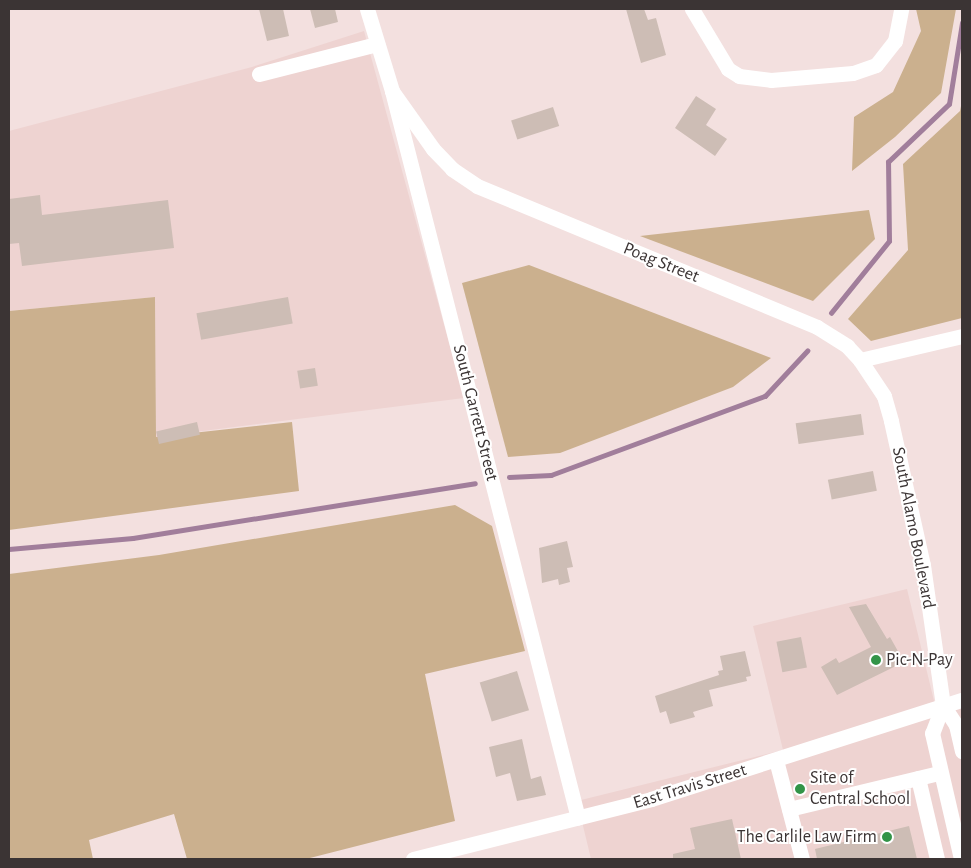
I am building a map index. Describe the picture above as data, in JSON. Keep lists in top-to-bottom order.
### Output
{
  "streets": {
    "street": [
      "Poag Street",
      "South Garrett Street",
      "South Alamo Boulevard",
      "East Travis Street"
    ]
  },
  "crossings": [
    ["Poag Street", "South Garrett Street"],
    ["Poag Street", "South Alamo Boulevard"],
    ["South Garrett Street", "East Travis Street"],
    ["South Alamo Boulevard", "East Travis Street"]
  ],
  "places": ["Pic-N-Pay", "Site of Central School", "The Carlile Law Firm"]
}
